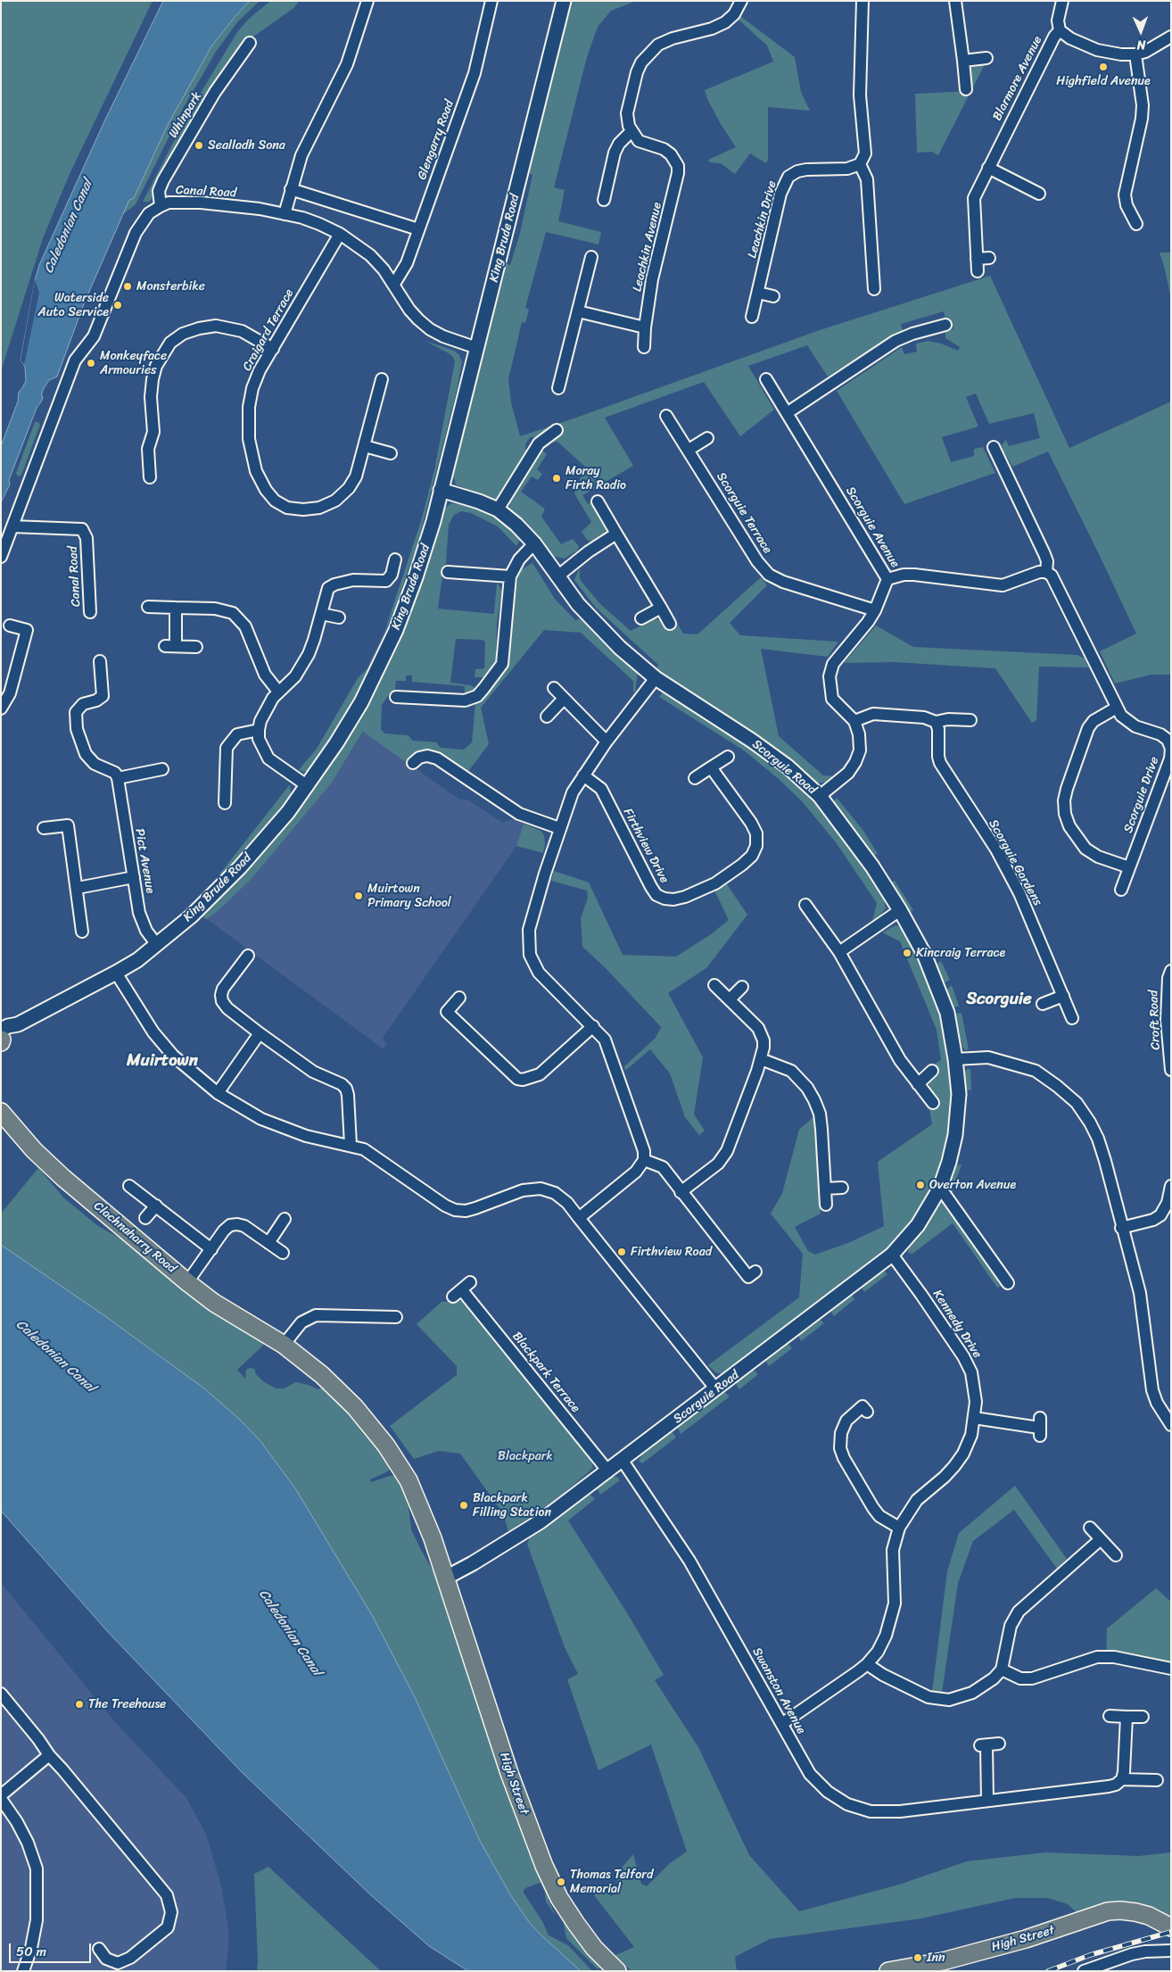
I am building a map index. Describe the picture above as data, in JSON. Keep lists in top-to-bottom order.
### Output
{
  "streets": {
    "main road": ["Clachnaharry Road", "High Street"],
    "street": [
      "Blarmore Avenue",
      "Whinpark",
      "Glengarry Road",
      "Canal Road",
      "Leachkin Drive",
      "King Brude Road",
      "Leachkin Avenue",
      "Craigard Terrace",
      "Scorguie Terrace",
      "Scorguie Avenue",
      "Scorguie Road",
      "Scorguie Drive",
      "Firthview Drive",
      "Pict Avenue",
      "Scorguie Gardens",
      "Croft Road",
      "Kennedy Drive",
      "Blackpark Terrace",
      "Swanston Avenue"
    ]
  },
  "crossings": [
    ["Whinpark", "Canal Road"],
    ["Glengarry Road", "Canal Road"],
    ["Canal Road", "King Brude Road"],
    ["Canal Road", "Craigard Terrace"],
    ["King Brude Road", "Scorguie Road"],
    ["King Brude Road", "Pict Avenue"],
    ["Scorguie Terrace", "Scorguie Avenue"],
    ["Scorguie Road", "Clachnaharry Road"],
    ["Scorguie Road", "Kennedy Drive"],
    ["Scorguie Road", "Blackpark Terrace"],
    ["Scorguie Road", "Swanston Avenue"],
    ["Scorguie Road", "High Street"],
    ["Clachnaharry Road", "High Street"],
    ["Kennedy Drive", "Swanston Avenue"]
  ],
  "districts": ["Scorguie", "Muirtown"],
  "water": ["Caledonian Canal"],
  "parks": ["Blackpark"],
  "places": [
    "Highfield Avenue",
    "Sealladh Sona",
    "Monsterbike",
    "Waterside Auto Service",
    "Monkeyface Armouries",
    "Moray Firth Radio",
    "Muirtown Primary School",
    "Kincraig Terrace",
    "Overton Avenue",
    "Firthview Road",
    "Blackpark Filling Station",
    "The Treehouse",
    "Thomas Telford Memorial",
    "Inn"
  ],
  "scale_bar": "50 m",
  "north": "bottom"
}
